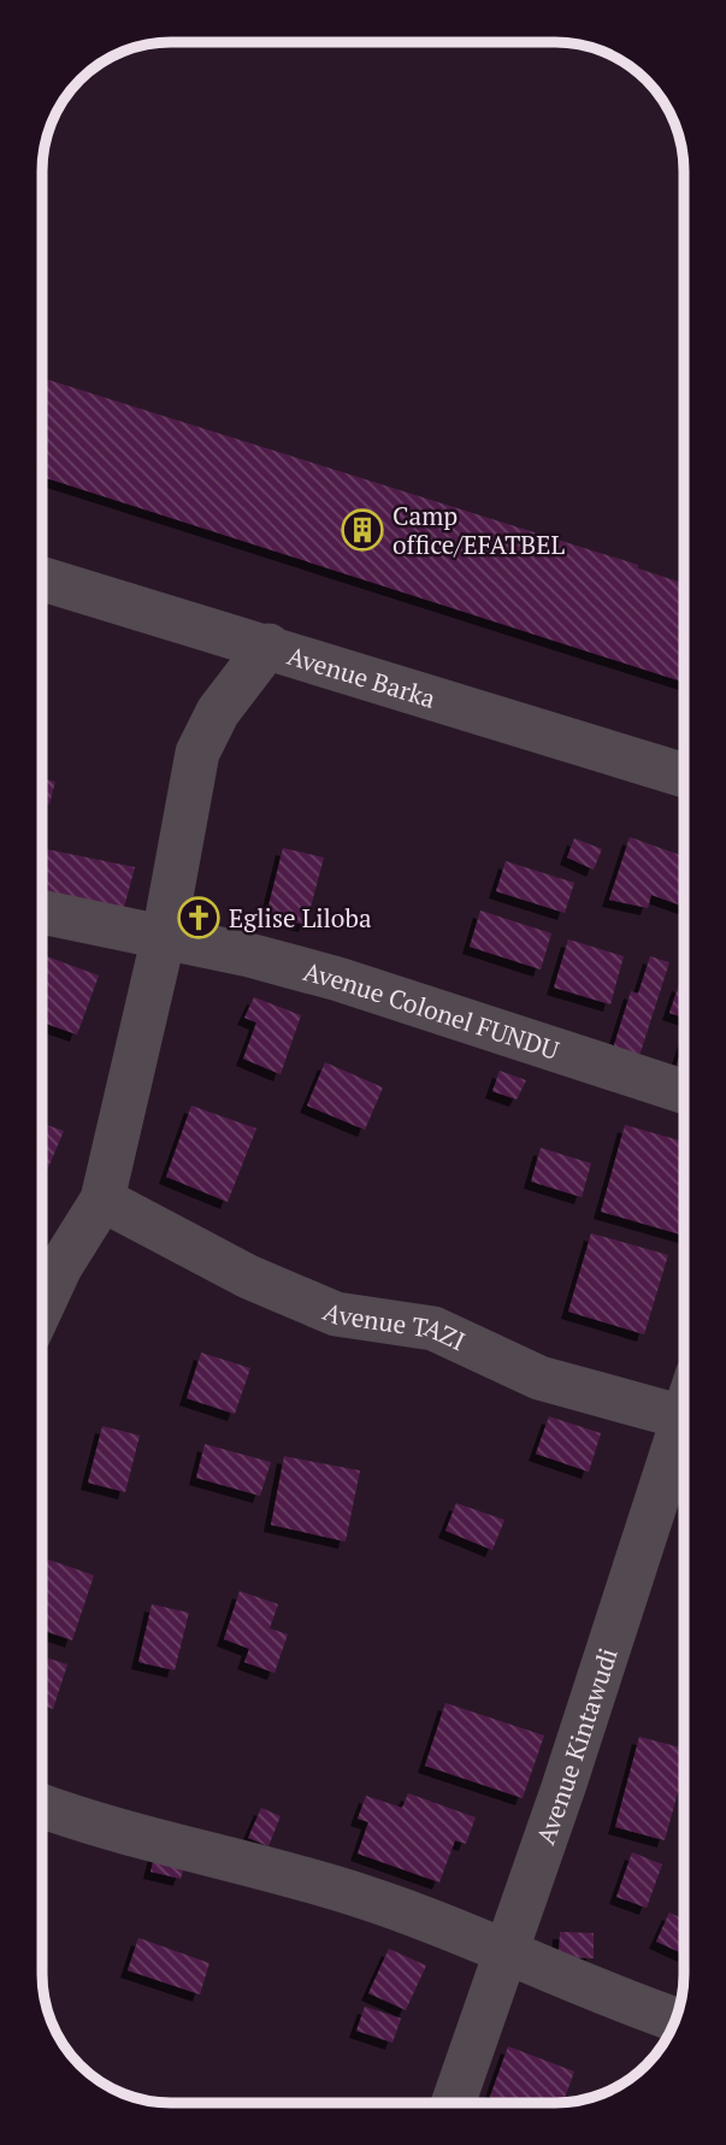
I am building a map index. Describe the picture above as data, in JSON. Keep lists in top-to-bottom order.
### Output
{
  "streets": {
    "street": [
      "Avenue Barka",
      "Avenue Colonel FUNDU",
      "Avenue TAZI",
      "Avenue Kintawudi"
    ]
  },
  "places": {
    "building": ["Camp office/EFATBEL"],
    "church": ["Eglise Liloba"]
  }
}
